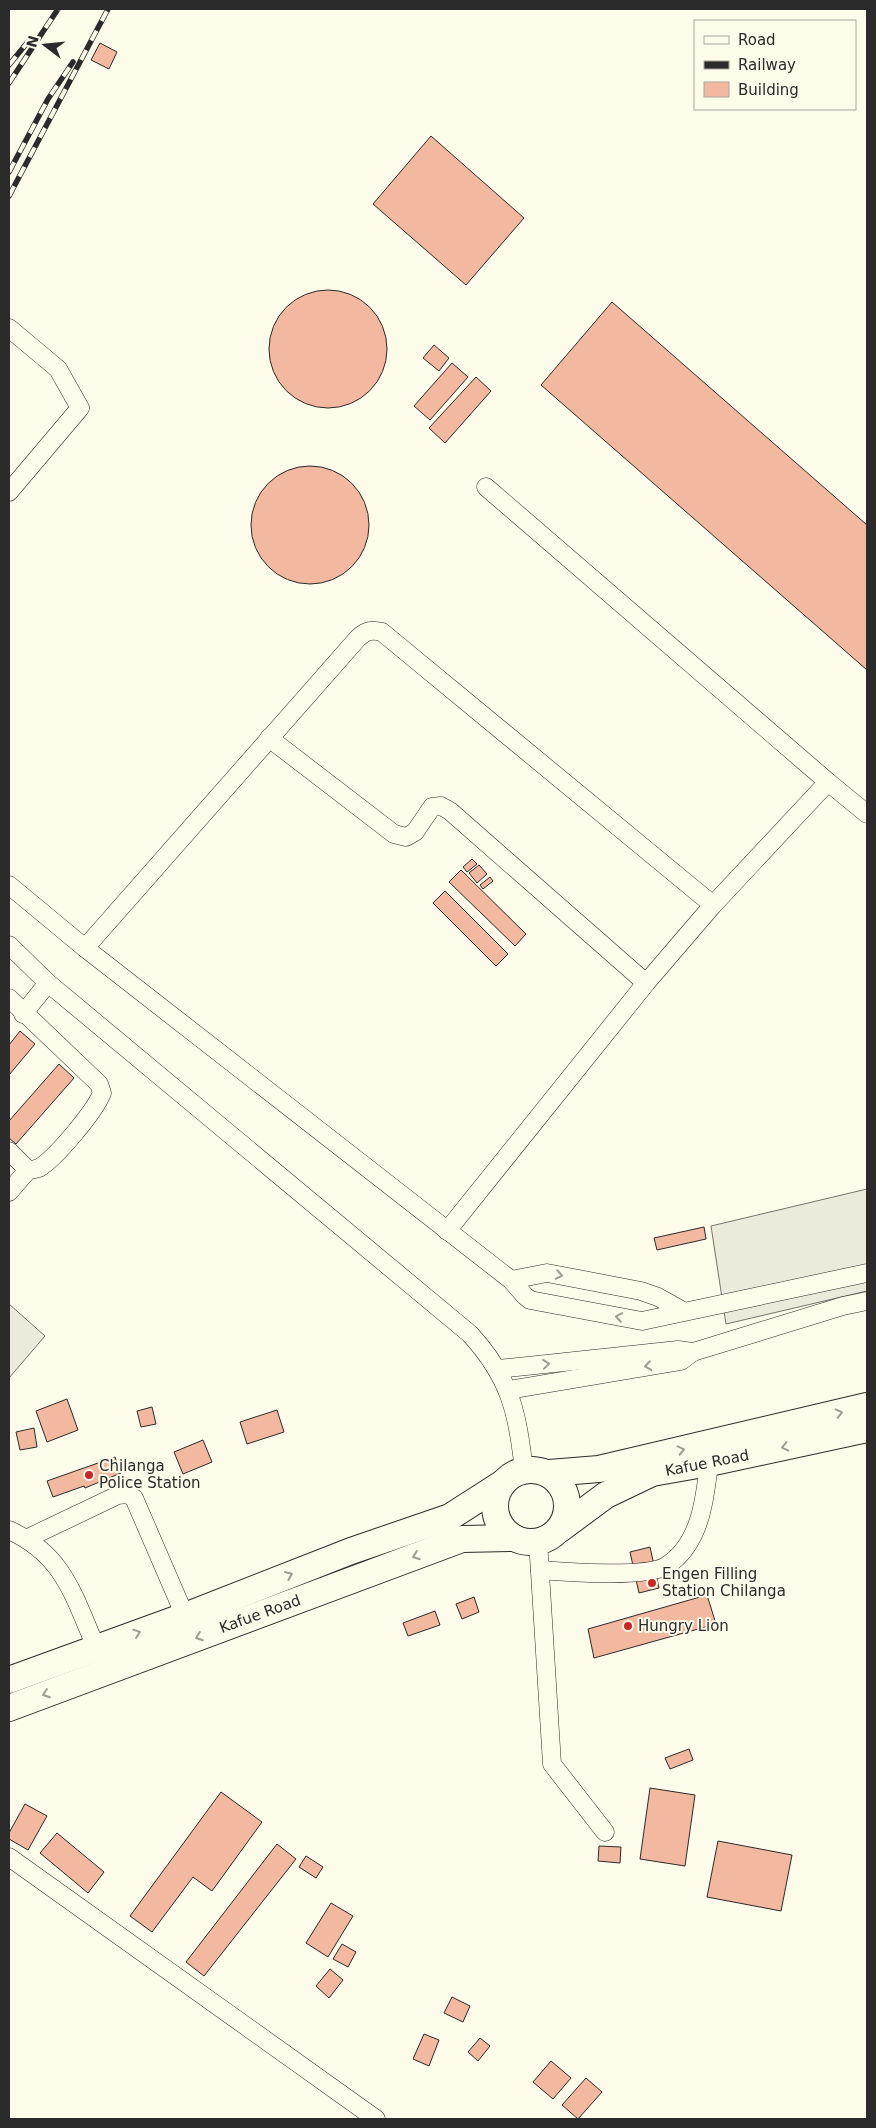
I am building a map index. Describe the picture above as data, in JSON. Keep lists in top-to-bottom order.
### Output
{
  "streets": {
    "highway": ["Kafue Road"]
  },
  "places": ["Chilanga Police Station", "Engen Filling Station Chilanga", "Hungry Lion"],
  "legend": ["Road", "Railway", "Building"],
  "north": "left"
}
